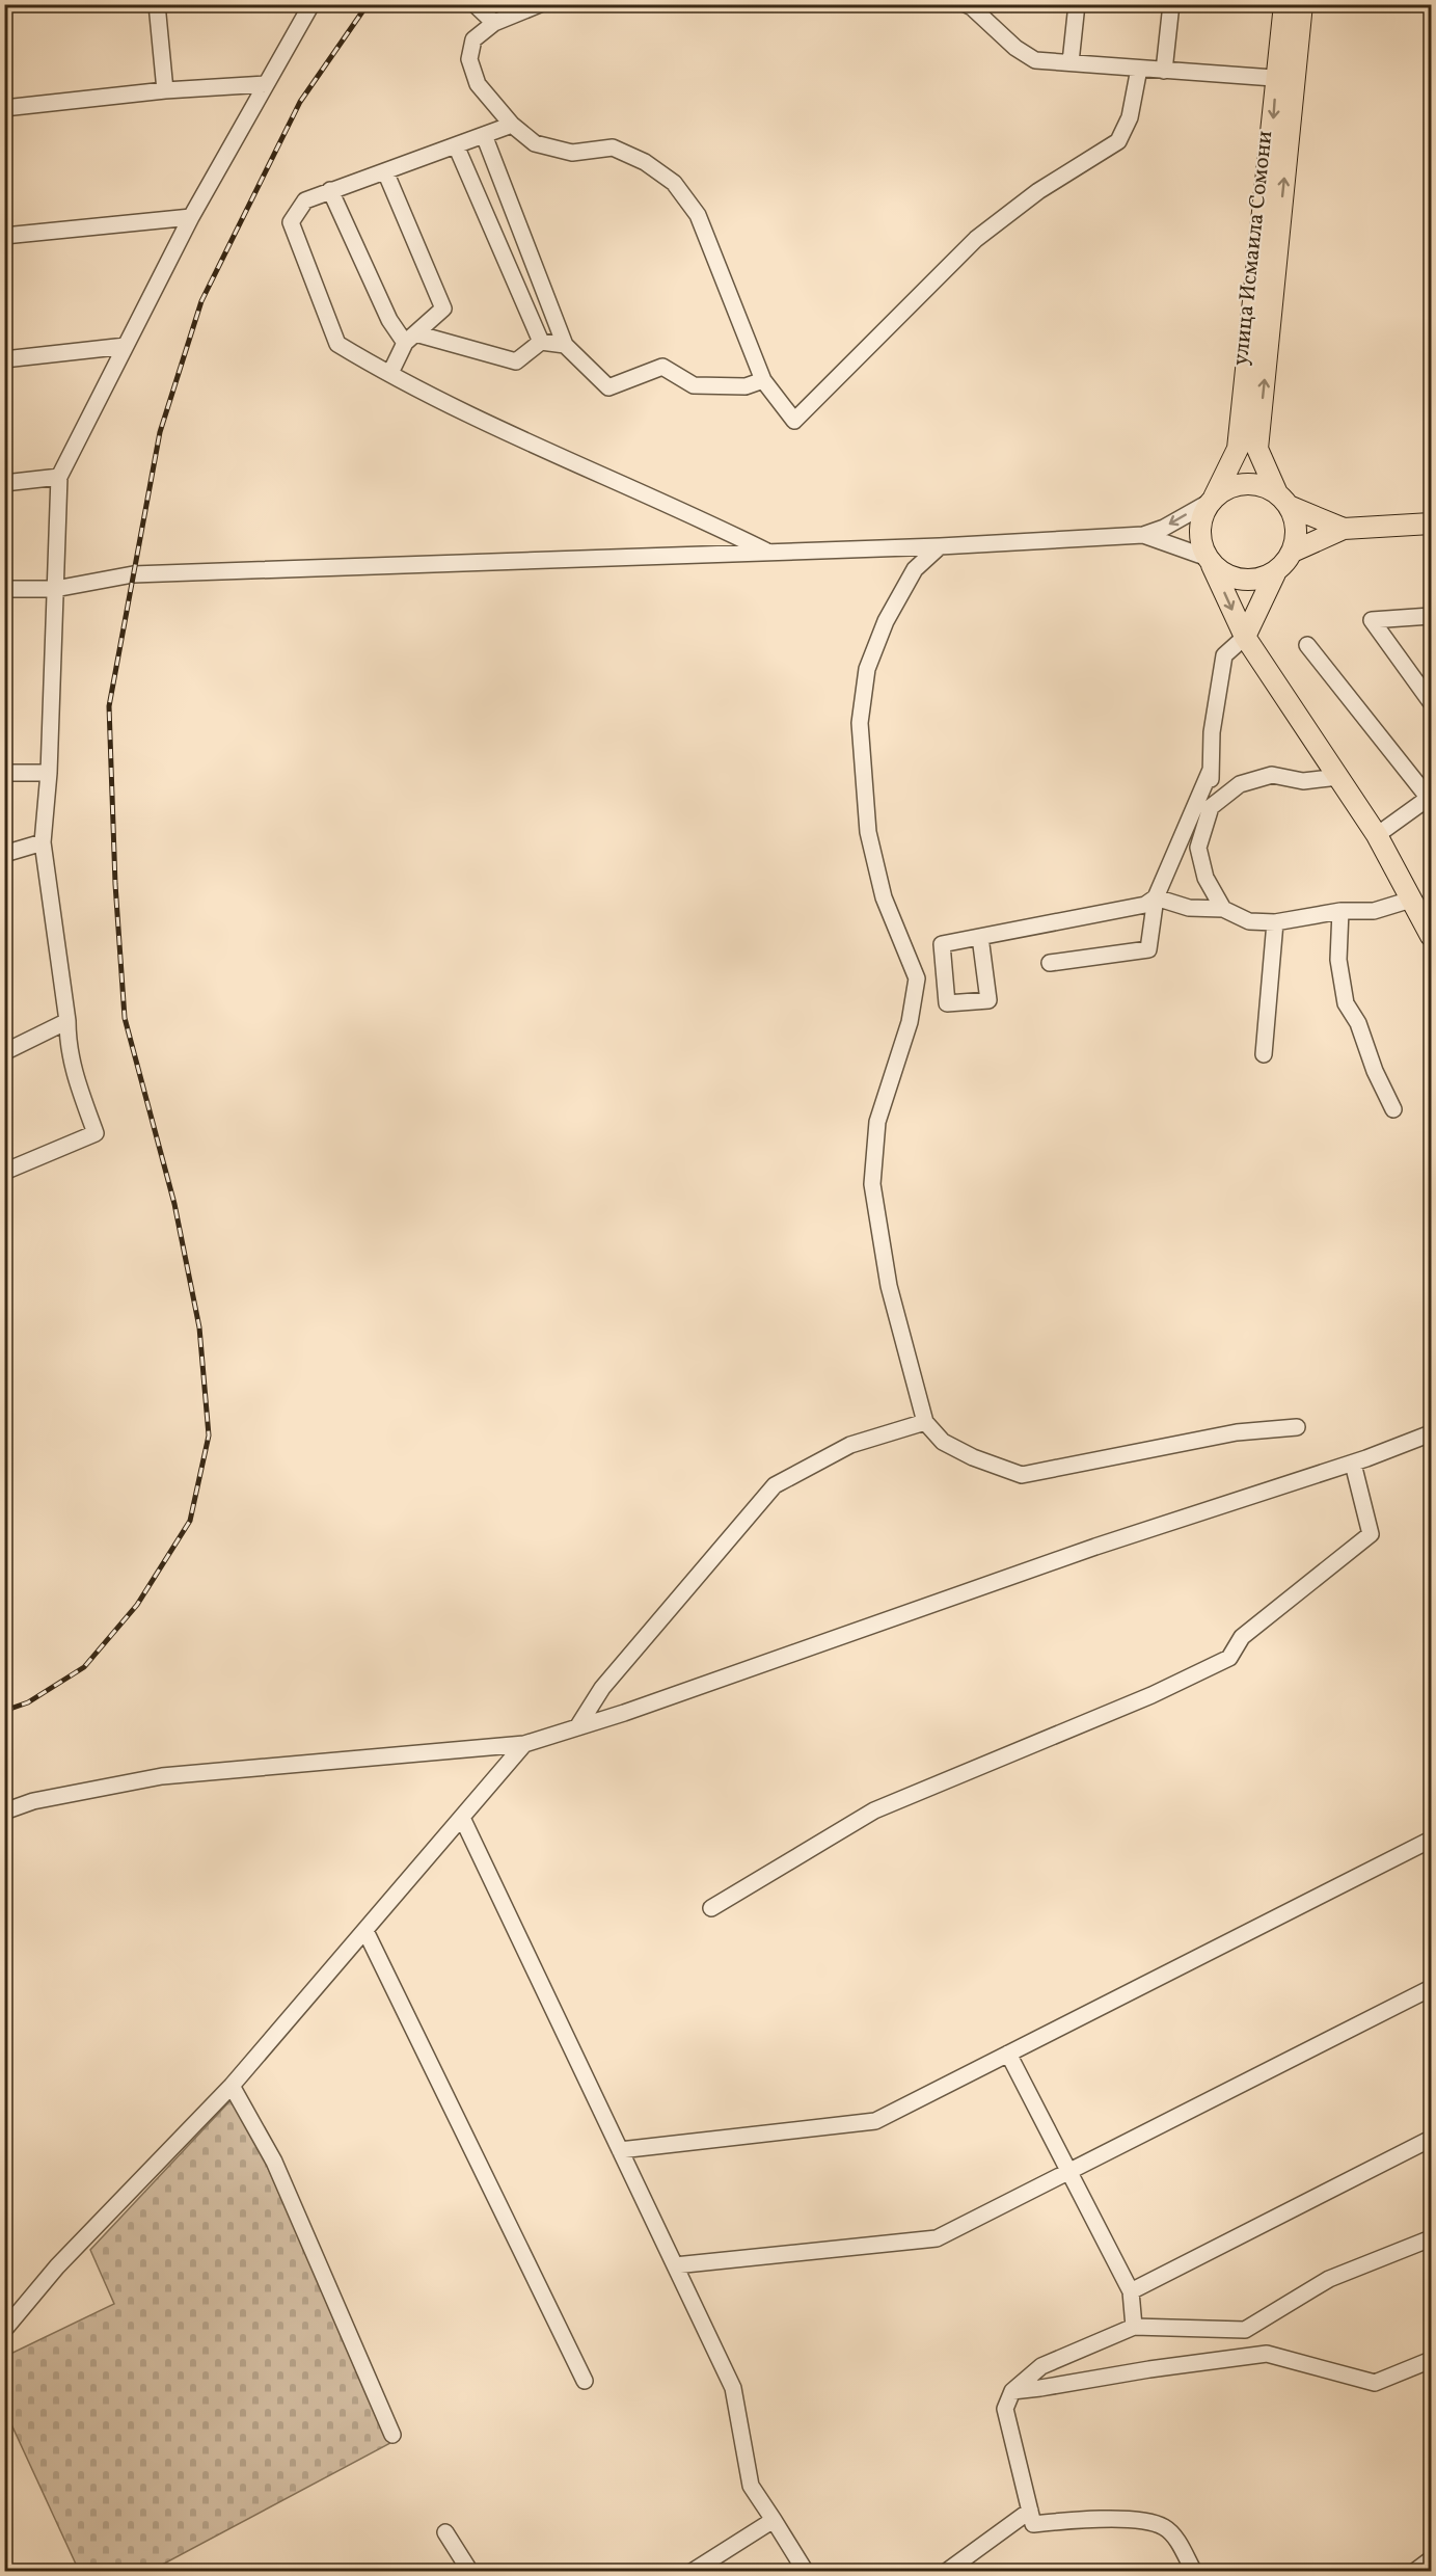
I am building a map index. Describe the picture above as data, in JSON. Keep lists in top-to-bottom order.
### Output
{
  "streets": {
    "main road": ["улица Исмаила Сомони"]
  }
}
